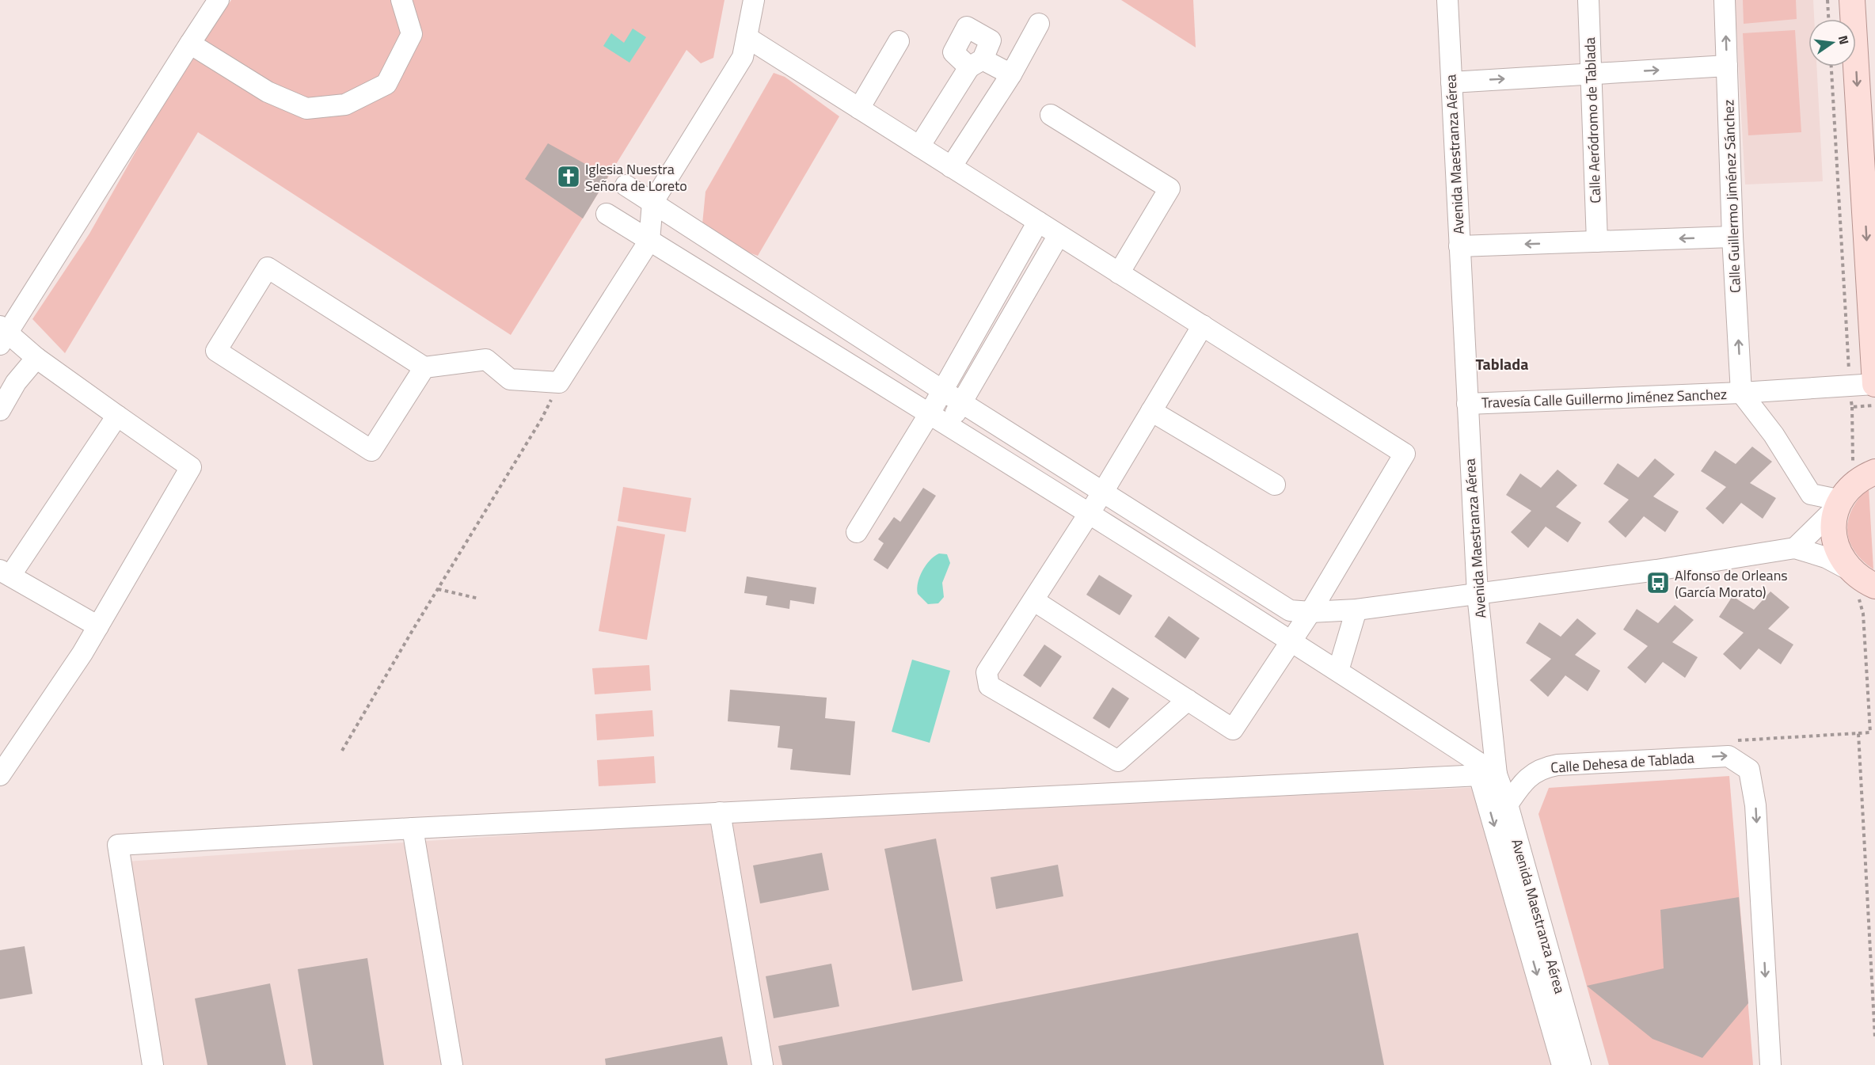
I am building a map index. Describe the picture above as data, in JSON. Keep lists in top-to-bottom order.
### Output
{
  "streets": {
    "street": [
      "Calle Aeródromo de Tablada",
      "Avenida Maestranza Aérea",
      "Calle Guillermo Jiménez Sánchez",
      "Travesía Calle Guillermo Jiménez Sanchez",
      "Calle Dehesa de Tablada"
    ]
  },
  "crossings": [
    ["Avenida Maestranza Aérea", "Travesía Calle Guillermo Jiménez Sanchez"],
    ["Avenida Maestranza Aérea", "Calle Dehesa de Tablada"],
    ["Calle Guillermo Jiménez Sánchez", "Travesía Calle Guillermo Jiménez Sanchez"]
  ],
  "one_way": ["Calle Guillermo Jiménez Sánchez"],
  "districts": ["Tablada"],
  "places": {
    "church": ["Iglesia Nuestra Señora de Loreto"],
    "bus stop": ["Alfonso de Orleans (García Morato)"]
  },
  "north": "right"
}
